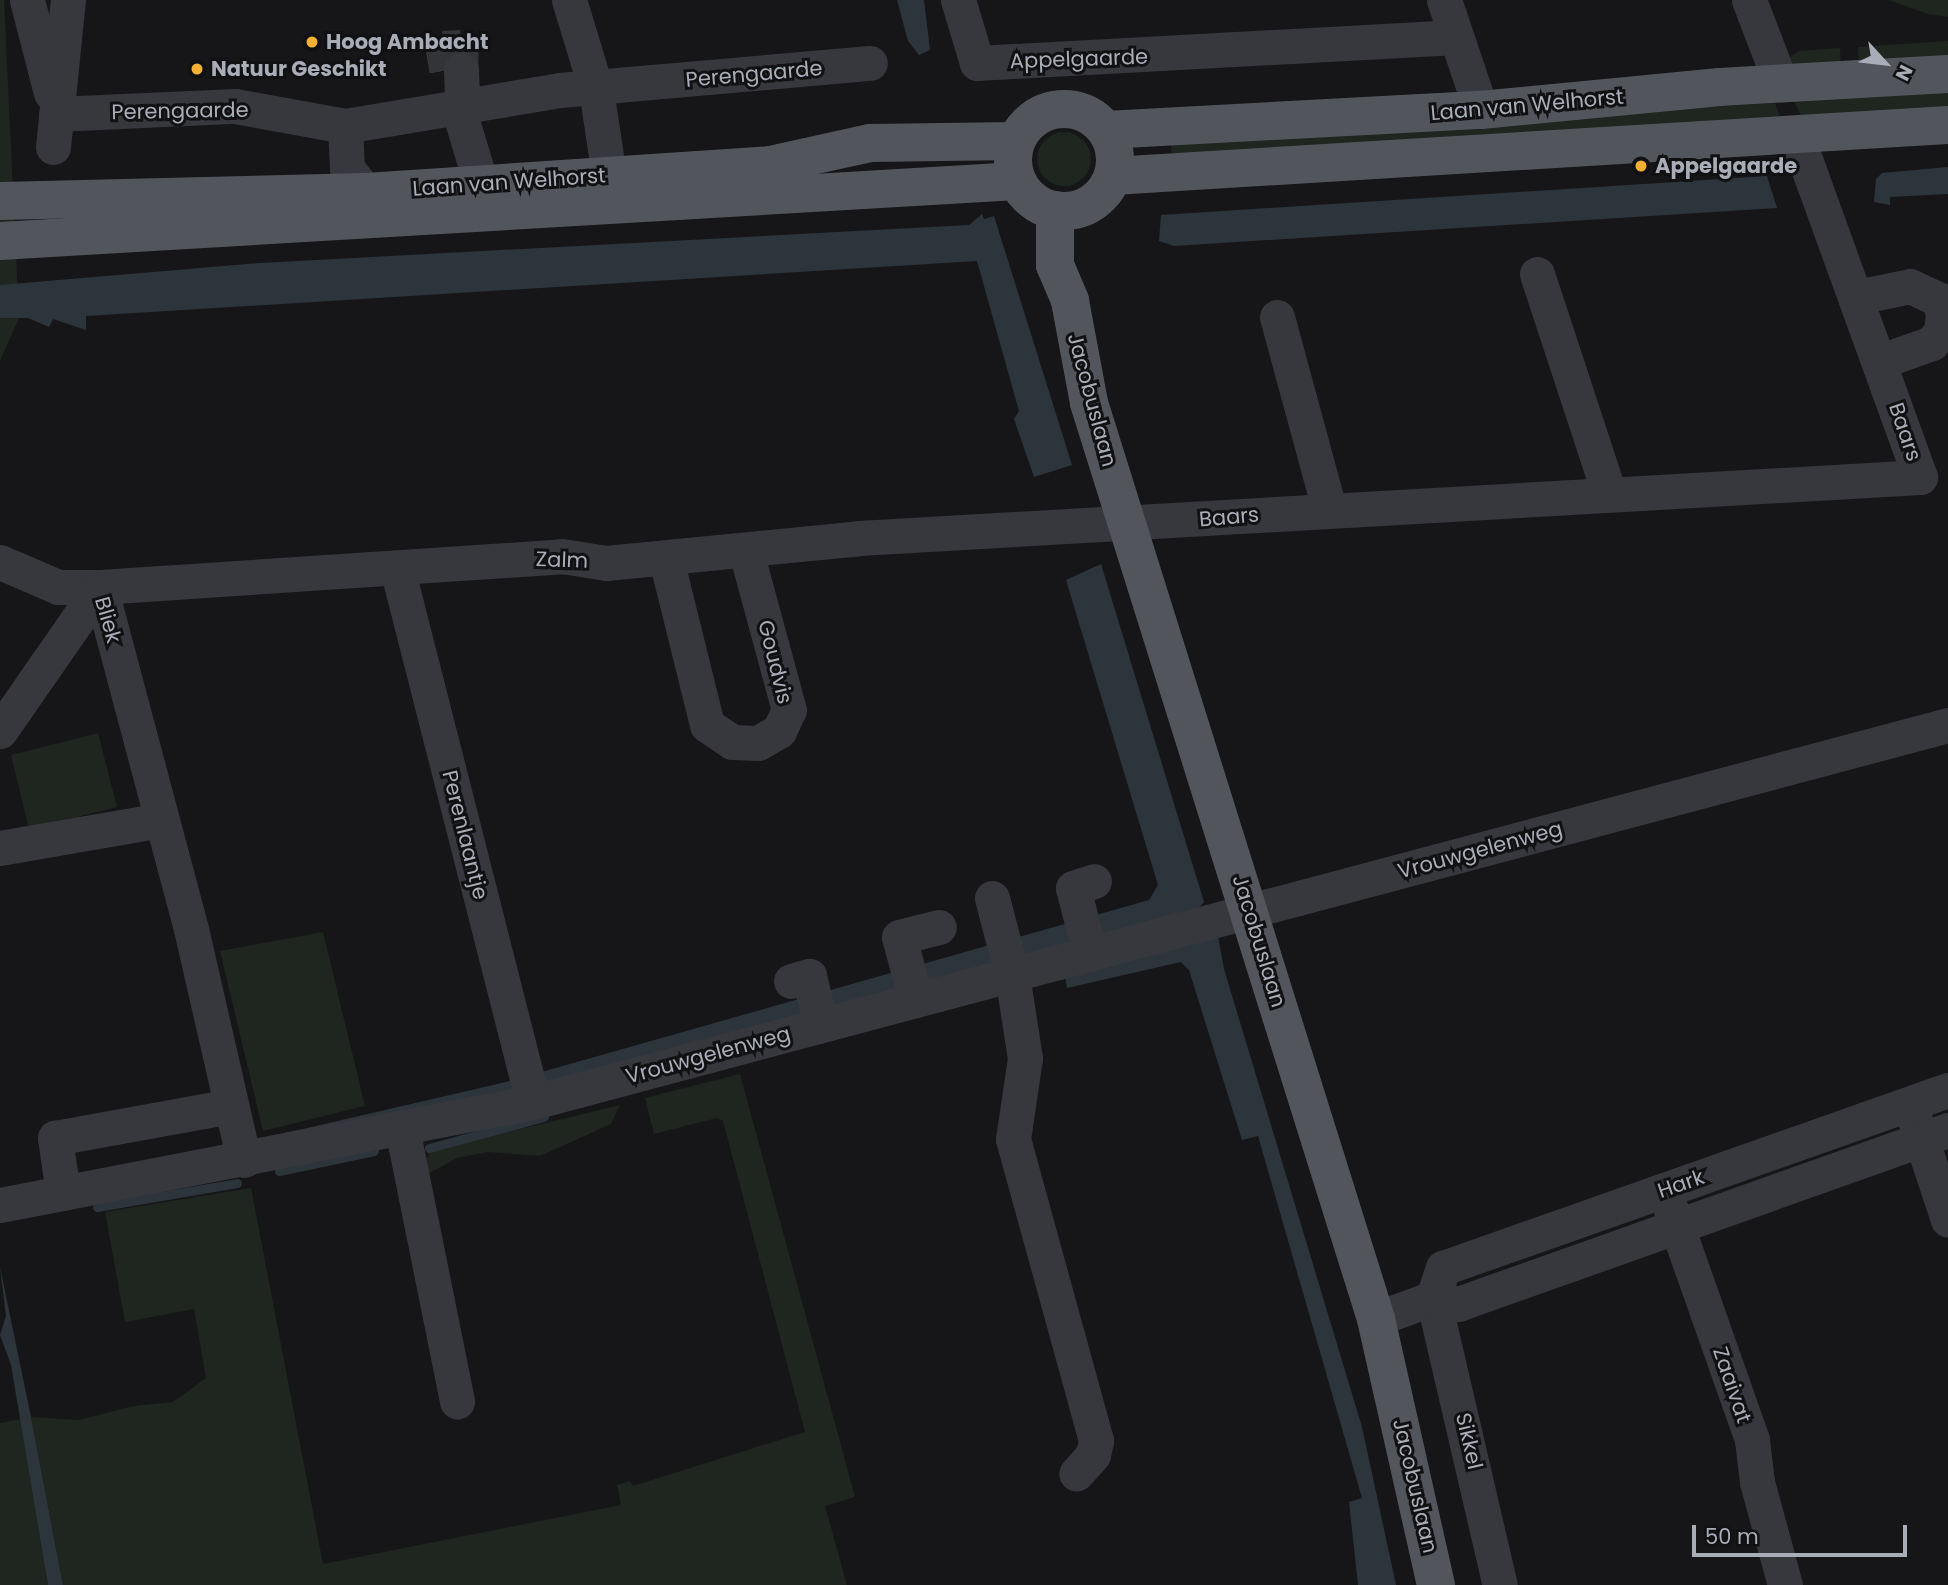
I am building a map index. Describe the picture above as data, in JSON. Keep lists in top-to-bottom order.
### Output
{
  "streets": {
    "main road": ["Laan van Welhorst", "Jacobuslaan"],
    "street": [
      "Appelgaarde",
      "Perengaarde",
      "Baars",
      "Zalm",
      "Bliek",
      "Goudvis",
      "Perenlaantje",
      "Vrouwgelenweg",
      "Hark",
      "Zaaivat",
      "Sikkel"
    ]
  },
  "crossings": [
    ["Laan van Welhorst", "Jacobuslaan"],
    ["Laan van Welhorst", "Baars"],
    ["Jacobuslaan", "Baars"],
    ["Jacobuslaan", "Zalm"],
    ["Jacobuslaan", "Vrouwgelenweg"],
    ["Jacobuslaan", "Hark"],
    ["Baars", "Zalm"],
    ["Zalm", "Bliek"],
    ["Zalm", "Goudvis"],
    ["Zalm", "Perenlaantje"],
    ["Bliek", "Vrouwgelenweg"],
    ["Perenlaantje", "Vrouwgelenweg"],
    ["Hark", "Zaaivat"],
    ["Hark", "Sikkel"]
  ],
  "places": ["Hoog Ambacht", "Natuur Geschikt", "Appelgaarde"],
  "scale_bar": "50 m",
  "north": "bottom right"
}
